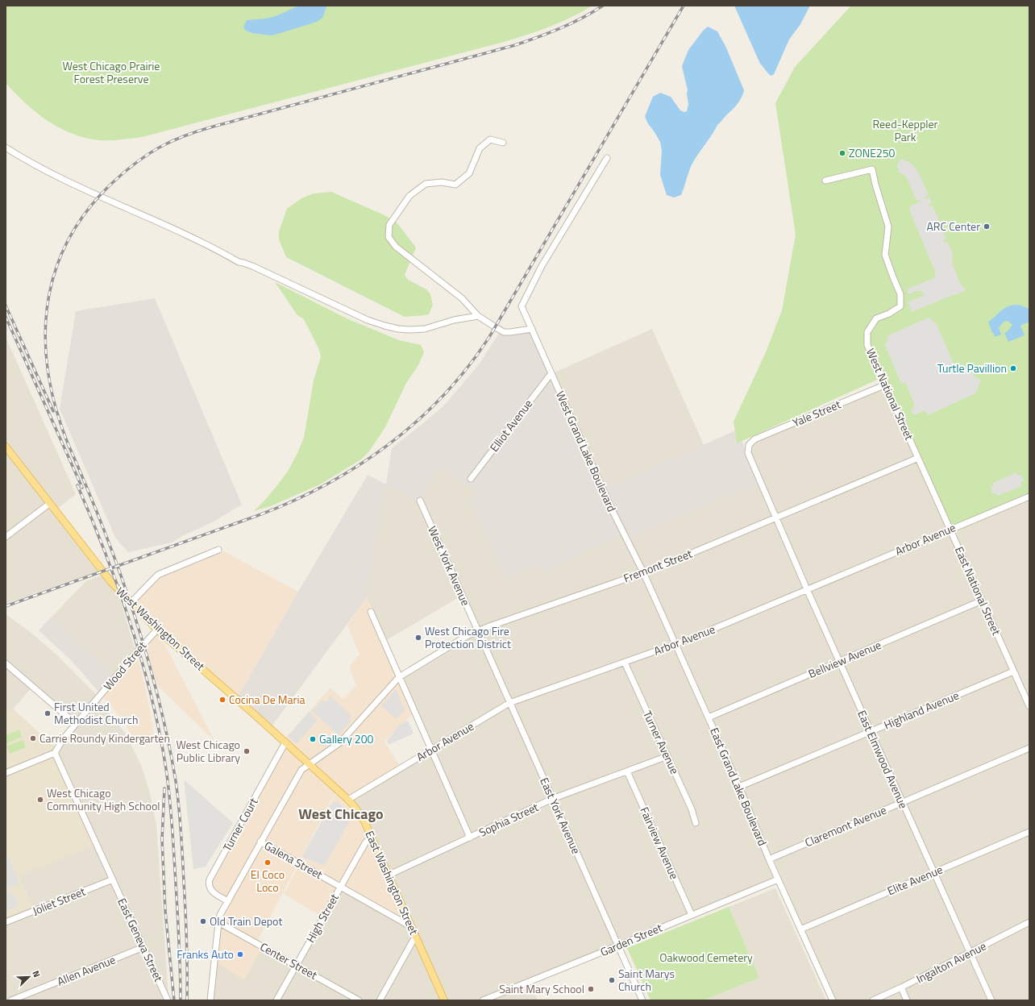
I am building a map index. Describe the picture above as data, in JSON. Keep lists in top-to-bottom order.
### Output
{
  "streets": {
    "main road": ["West Washington Street", "East Washington Street"],
    "street": [
      "West National Street",
      "Yale Street",
      "Elliot Avenue",
      "West Grand Lake Boulevard",
      "Arbor Avenue",
      "West York Avenue",
      "Fremont Street",
      "East National Street",
      "Bellview Avenue",
      "Wood Street",
      "Highland Avenue",
      "Turner Avenue",
      "East Elmwood Avenue",
      "East Grand Lake Boulevard",
      "East York Avenue",
      "Sophia Street",
      "Turner Court",
      "Claremont Avenue",
      "Fairview Avenue",
      "Galena Street",
      "Elite Avenue",
      "Joliet Street",
      "High Street",
      "East Geneva Street",
      "Garden Street",
      "Center Street",
      "Ingalton Avenue",
      "Allen Avenue"
    ]
  },
  "crossings": [
    ["West National Street", "Yale Street"],
    ["West National Street", "Fremont Street"],
    ["West National Street", "East National Street"],
    ["Yale Street", "East Elmwood Avenue"],
    ["Elliot Avenue", "West Grand Lake Boulevard"],
    ["West Grand Lake Boulevard", "Fremont Street"],
    ["West Grand Lake Boulevard", "East Grand Lake Boulevard"],
    ["Arbor Avenue", "East National Street"],
    ["Arbor Avenue", "Turner Avenue"],
    ["Arbor Avenue", "East Elmwood Avenue"],
    ["Arbor Avenue", "East Grand Lake Boulevard"],
    ["Arbor Avenue", "East York Avenue"],
    ["Arbor Avenue", "East Washington Street"],
    ["West York Avenue", "Fremont Street"],
    ["West York Avenue", "East York Avenue"],
    ["Fremont Street", "East National Street"],
    ["Fremont Street", "West Washington Street"],
    ["Fremont Street", "East Elmwood Avenue"],
    ["Fremont Street", "East Grand Lake Boulevard"],
    ["Fremont Street", "East York Avenue"],
    ["Fremont Street", "Turner Court"],
    ["Fremont Street", "Galena Street"],
    ["Fremont Street", "East Washington Street"],
    ["Fremont Street", "Center Street"],
    ["East National Street", "Bellview Avenue"],
    ["East National Street", "Highland Avenue"],
    ["West Washington Street", "Wood Street"],
    ["West Washington Street", "Turner Court"],
    ["West Washington Street", "East Washington Street"],
    ["Bellview Avenue", "East Elmwood Avenue"],
    ["Bellview Avenue", "East Grand Lake Boulevard"],
    ["Wood Street", "East Geneva Street"],
    ["Highland Avenue", "East Elmwood Avenue"],
    ["Highland Avenue", "East Grand Lake Boulevard"],
    ["Turner Avenue", "Sophia Street"],
    ["East Elmwood Avenue", "Claremont Avenue"],
    ["East Elmwood Avenue", "Elite Avenue"],
    ["East Elmwood Avenue", "Ingalton Avenue"],
    ["East Grand Lake Boulevard", "Claremont Avenue"],
    ["East Grand Lake Boulevard", "Elite Avenue"],
    ["East Grand Lake Boulevard", "Garden Street"],
    ["East York Avenue", "Sophia Street"],
    ["East York Avenue", "Garden Street"],
    ["Sophia Street", "Fairview Avenue"],
    ["Sophia Street", "East Washington Street"],
    ["Fairview Avenue", "Garden Street"],
    ["Galena Street", "East Washington Street"],
    ["Galena Street", "High Street"],
    ["East Washington Street", "High Street"],
    ["Joliet Street", "East Geneva Street"],
    ["High Street", "Center Street"],
    ["East Geneva Street", "Allen Avenue"]
  ],
  "districts": ["West Chicago"],
  "parks": ["West Chicago Prairie Forest Preserve", "Reed-Keppler Park", "Oakwood Cemetery"],
  "places": [
    "ZONE250",
    "ARC Center",
    "Turtle Pavillion",
    "West Chicago Fire Protection District",
    "Cocina De Maria",
    "First United Methodist Church",
    "Carrie Roundy Kindergarten",
    "Gallery 200",
    "West Chicago Public Library",
    "West Chicago Community High School",
    "El Coco Loco",
    "Old Train Depot",
    "Franks Auto",
    "Saint Marys Church",
    "Saint Mary School"
  ],
  "north": "top right"
}
